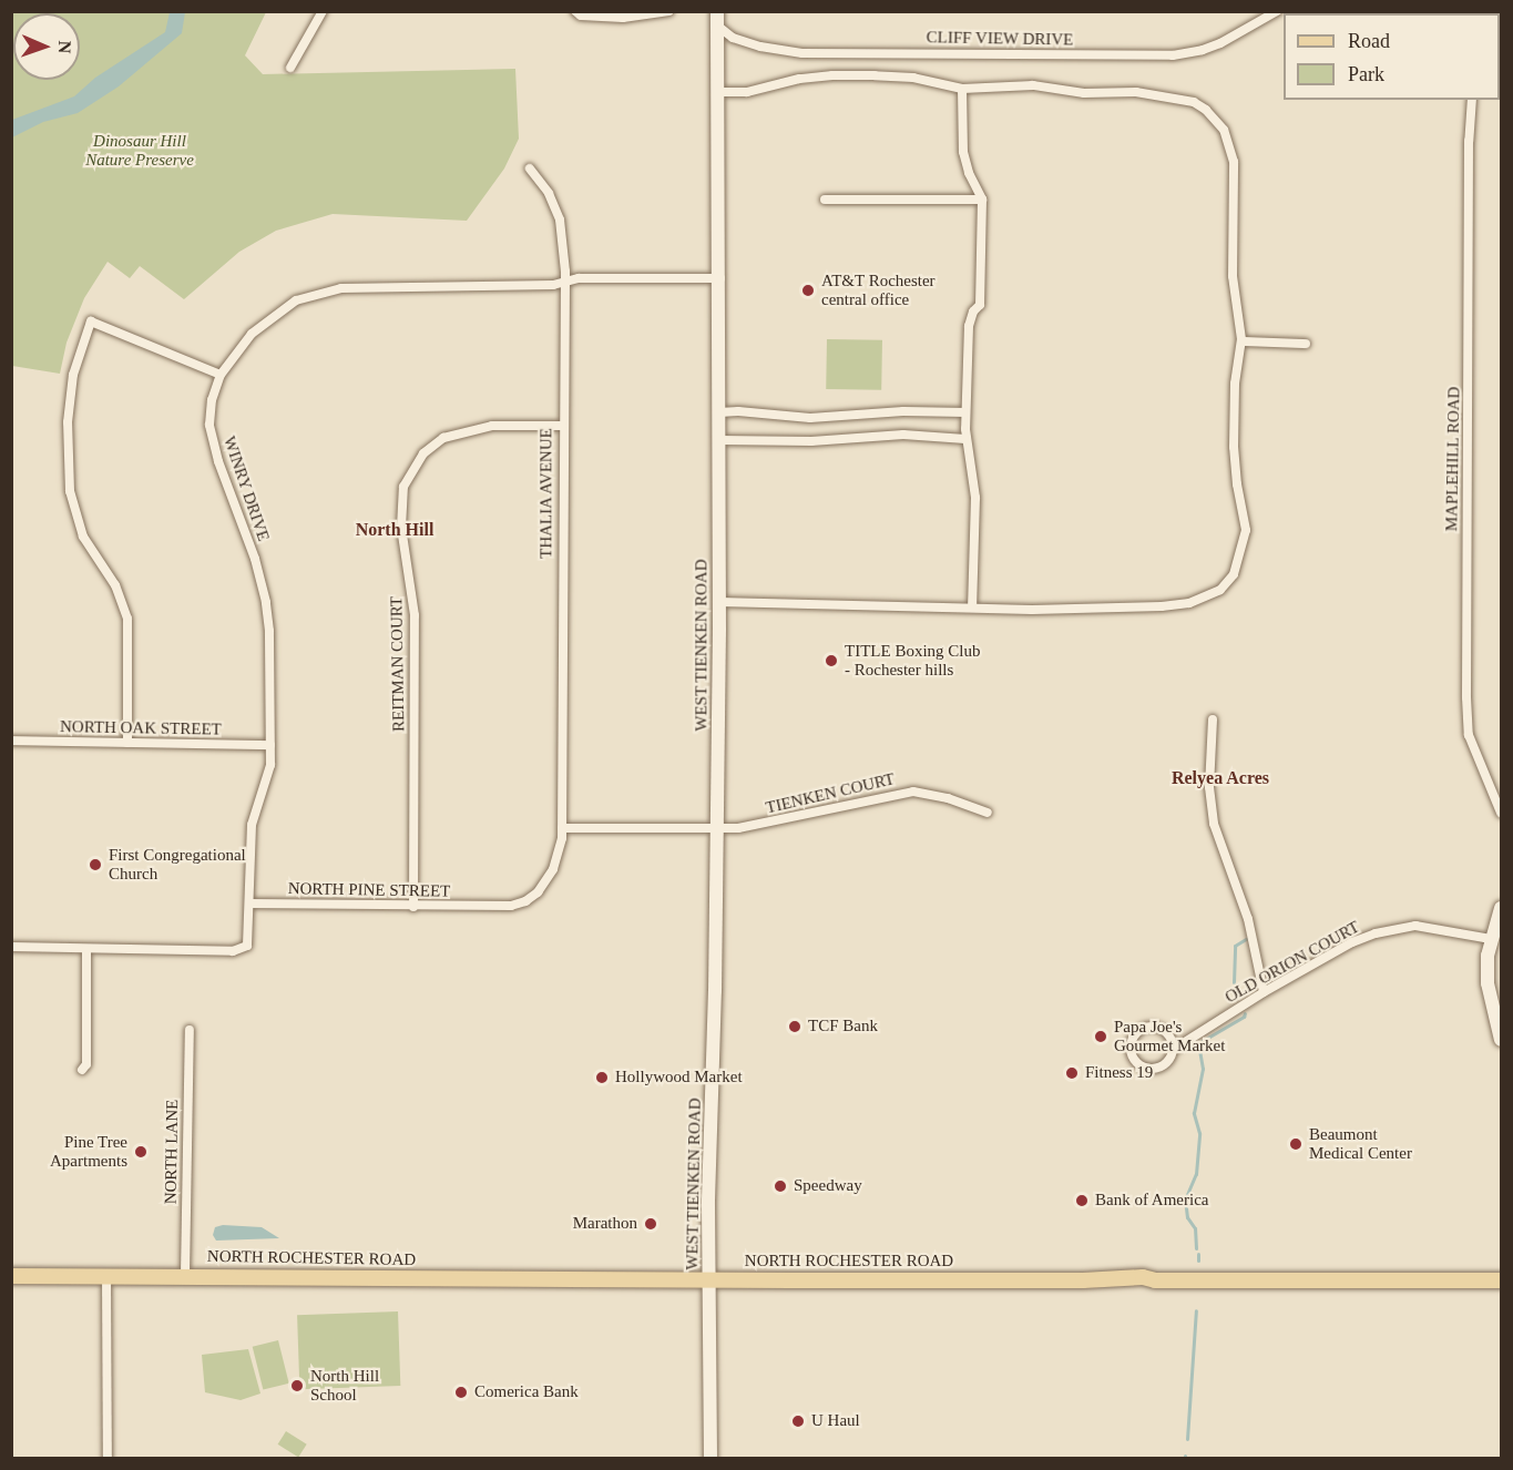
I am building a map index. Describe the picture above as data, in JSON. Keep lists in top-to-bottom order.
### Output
{
  "streets": {
    "main road": ["WEST TIENKEN ROAD", "NORTH ROCHESTER ROAD"],
    "street": [
      "CLIFF VIEW DRIVE",
      "MAPLEHILL ROAD",
      "WINRY DRIVE",
      "THALIA AVENUE",
      "REITMAN COURT",
      "NORTH OAK STREET",
      "TIENKEN COURT",
      "NORTH PINE STREET",
      "OLD ORION COURT",
      "NORTH LANE"
    ]
  },
  "crossings": [
    ["CLIFF VIEW DRIVE", "WEST TIENKEN ROAD"],
    ["WINRY DRIVE", "THALIA AVENUE"],
    ["WINRY DRIVE", "WEST TIENKEN ROAD"],
    ["WINRY DRIVE", "NORTH OAK STREET"],
    ["WINRY DRIVE", "NORTH PINE STREET"],
    ["THALIA AVENUE", "REITMAN COURT"],
    ["THALIA AVENUE", "NORTH PINE STREET"],
    ["WEST TIENKEN ROAD", "TIENKEN COURT"],
    ["WEST TIENKEN ROAD", "NORTH ROCHESTER ROAD"],
    ["REITMAN COURT", "NORTH PINE STREET"],
    ["NORTH LANE", "NORTH ROCHESTER ROAD"]
  ],
  "districts": ["North Hill", "Relyea Acres"],
  "parks": ["Dinosaur Hill Nature Preserve"],
  "places": [
    "AT&T Rochester central office",
    "TITLE Boxing Club - Rochester hills",
    "First Congregational Church",
    "TCF Bank",
    "Papa Joe's Gourmet Market",
    "Fitness 19",
    "Hollywood Market",
    "Beaumont Medical Center",
    "Pine Tree Apartments",
    "Speedway",
    "Bank of America",
    "Marathon",
    "North Hill School",
    "Comerica Bank",
    "U Haul"
  ],
  "legend": ["Road", "Park"],
  "north": "right"
}
